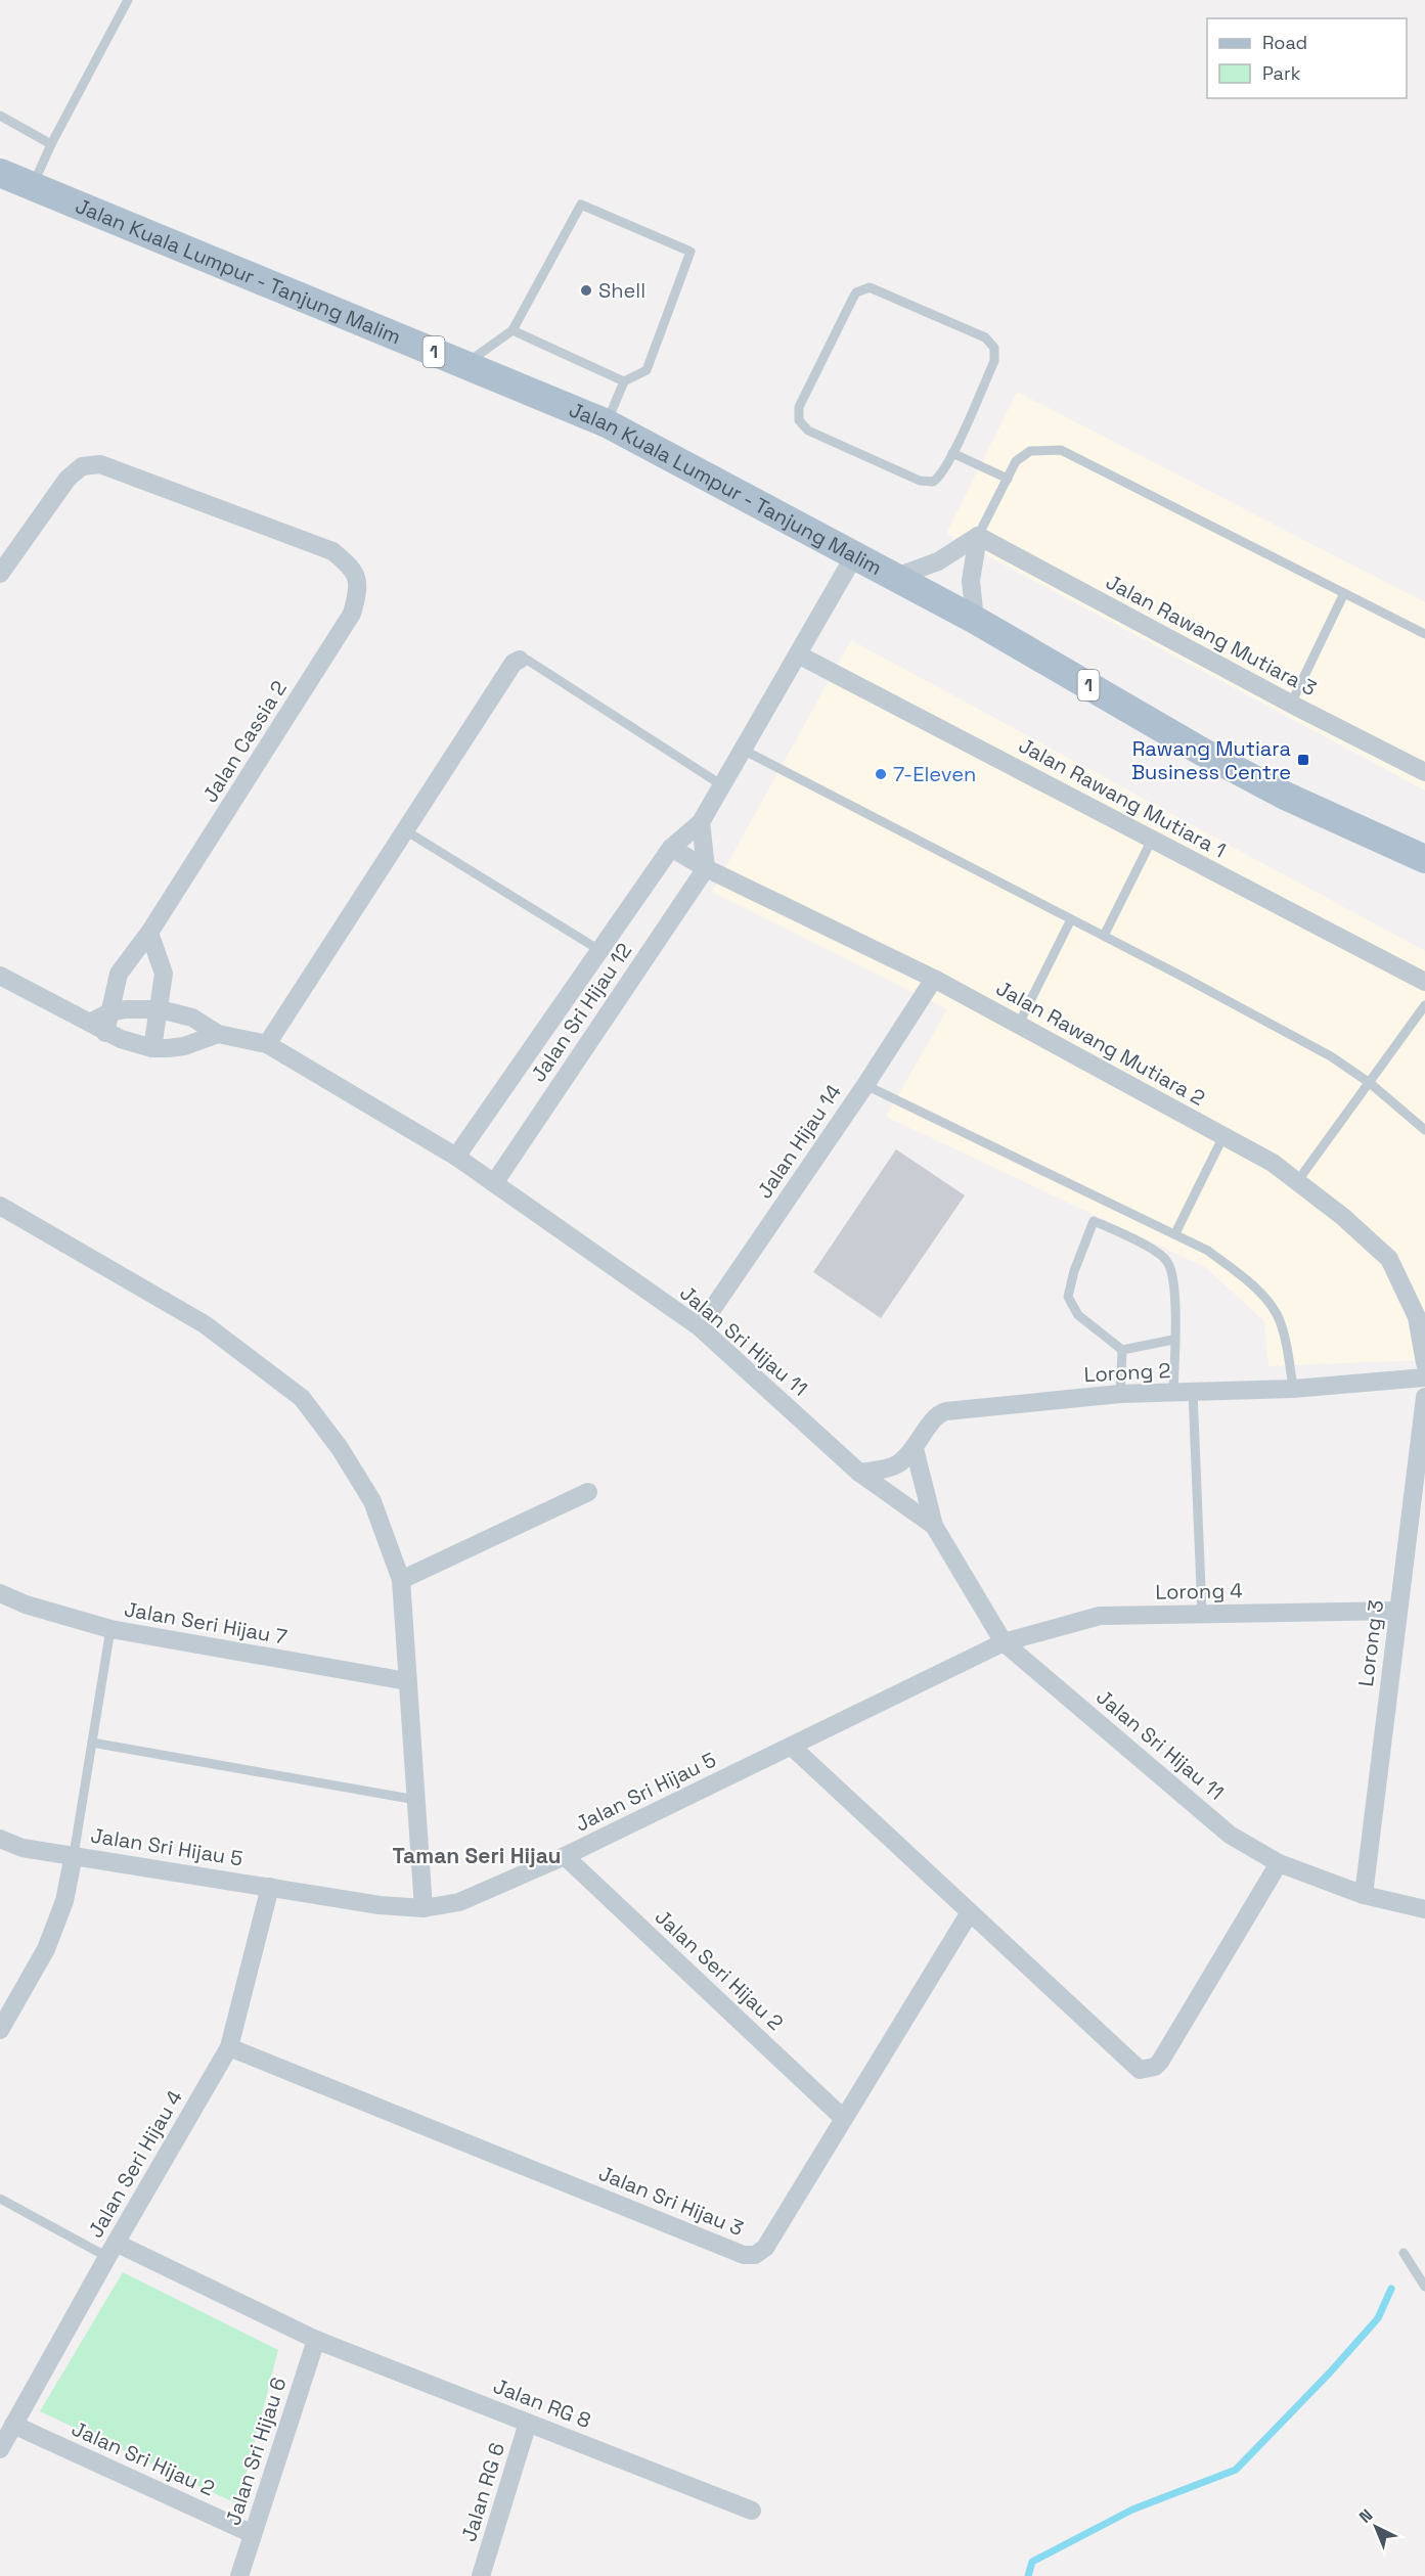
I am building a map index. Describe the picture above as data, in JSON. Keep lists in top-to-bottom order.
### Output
{
  "streets": {
    "main road": ["Jalan Kuala Lumpur - Tanjung Malim", "1"],
    "street": [
      "Jalan Rawang Mutiara 3",
      "Jalan Cassia 2",
      "Jalan Rawang Mutiara 1",
      "Jalan Sri Hijau 12",
      "Jalan Rawang Mutiara 2",
      "Jalan Hijau 14",
      "Jalan Sri Hijau 11",
      "Lorong 2",
      "Lorong 4",
      "Jalan Seri Hijau 7",
      "Lorong 3",
      "Jalan Sri Hijau 5",
      "Jalan Seri Hijau 2",
      "Jalan Seri Hijau 4",
      "Jalan Sri Hijau 3",
      "Jalan RG 8",
      "Jalan Sri Hijau 6",
      "Jalan Sri Hijau 2",
      "Jalan RG 6"
    ]
  },
  "crossings": [
    ["Jalan Kuala Lumpur - Tanjung Malim", "Jalan Sri Hijau 12"],
    ["Jalan Rawang Mutiara 1", "Jalan Sri Hijau 12"],
    ["Jalan Sri Hijau 12", "Jalan Rawang Mutiara 2"],
    ["Jalan Sri Hijau 12", "Jalan Sri Hijau 11"],
    ["Jalan Rawang Mutiara 2", "Jalan Hijau 14"],
    ["Jalan Hijau 14", "Jalan Sri Hijau 11"],
    ["Jalan Sri Hijau 11", "Lorong 2"],
    ["Jalan Sri Hijau 11", "Lorong 4"],
    ["Jalan Sri Hijau 11", "Lorong 3"],
    ["Jalan Sri Hijau 11", "Jalan Sri Hijau 5"],
    ["Lorong 4", "Lorong 3"],
    ["Lorong 4", "Jalan Sri Hijau 5"],
    ["Jalan Sri Hijau 5", "Jalan Seri Hijau 2"],
    ["Jalan Sri Hijau 5", "Jalan Seri Hijau 4"],
    ["Jalan Seri Hijau 2", "Jalan Sri Hijau 3"],
    ["Jalan Seri Hijau 4", "Jalan Sri Hijau 3"],
    ["Jalan Seri Hijau 4", "Jalan RG 8"],
    ["Jalan Seri Hijau 4", "Jalan Sri Hijau 2"],
    ["Jalan RG 8", "Jalan Sri Hijau 6"],
    ["Jalan RG 8", "Jalan RG 6"],
    ["Jalan Sri Hijau 6", "Jalan Sri Hijau 2"]
  ],
  "districts": ["Taman Seri Hijau"],
  "places": {
    "other": ["Shell", "7-Eleven"],
    "transit": ["Rawang Mutiara Business Centre"]
  },
  "legend": ["Road", "Park"],
  "north": "top left"
}
